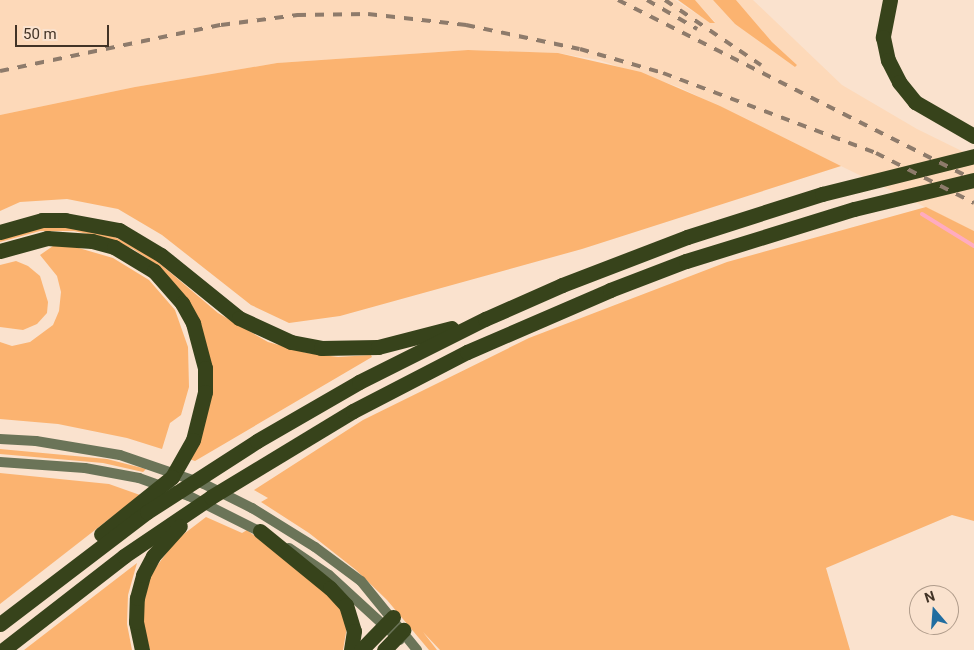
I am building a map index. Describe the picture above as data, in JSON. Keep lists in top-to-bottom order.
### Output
{
  "scale_bar": "50 m",
  "north": "top"
}
